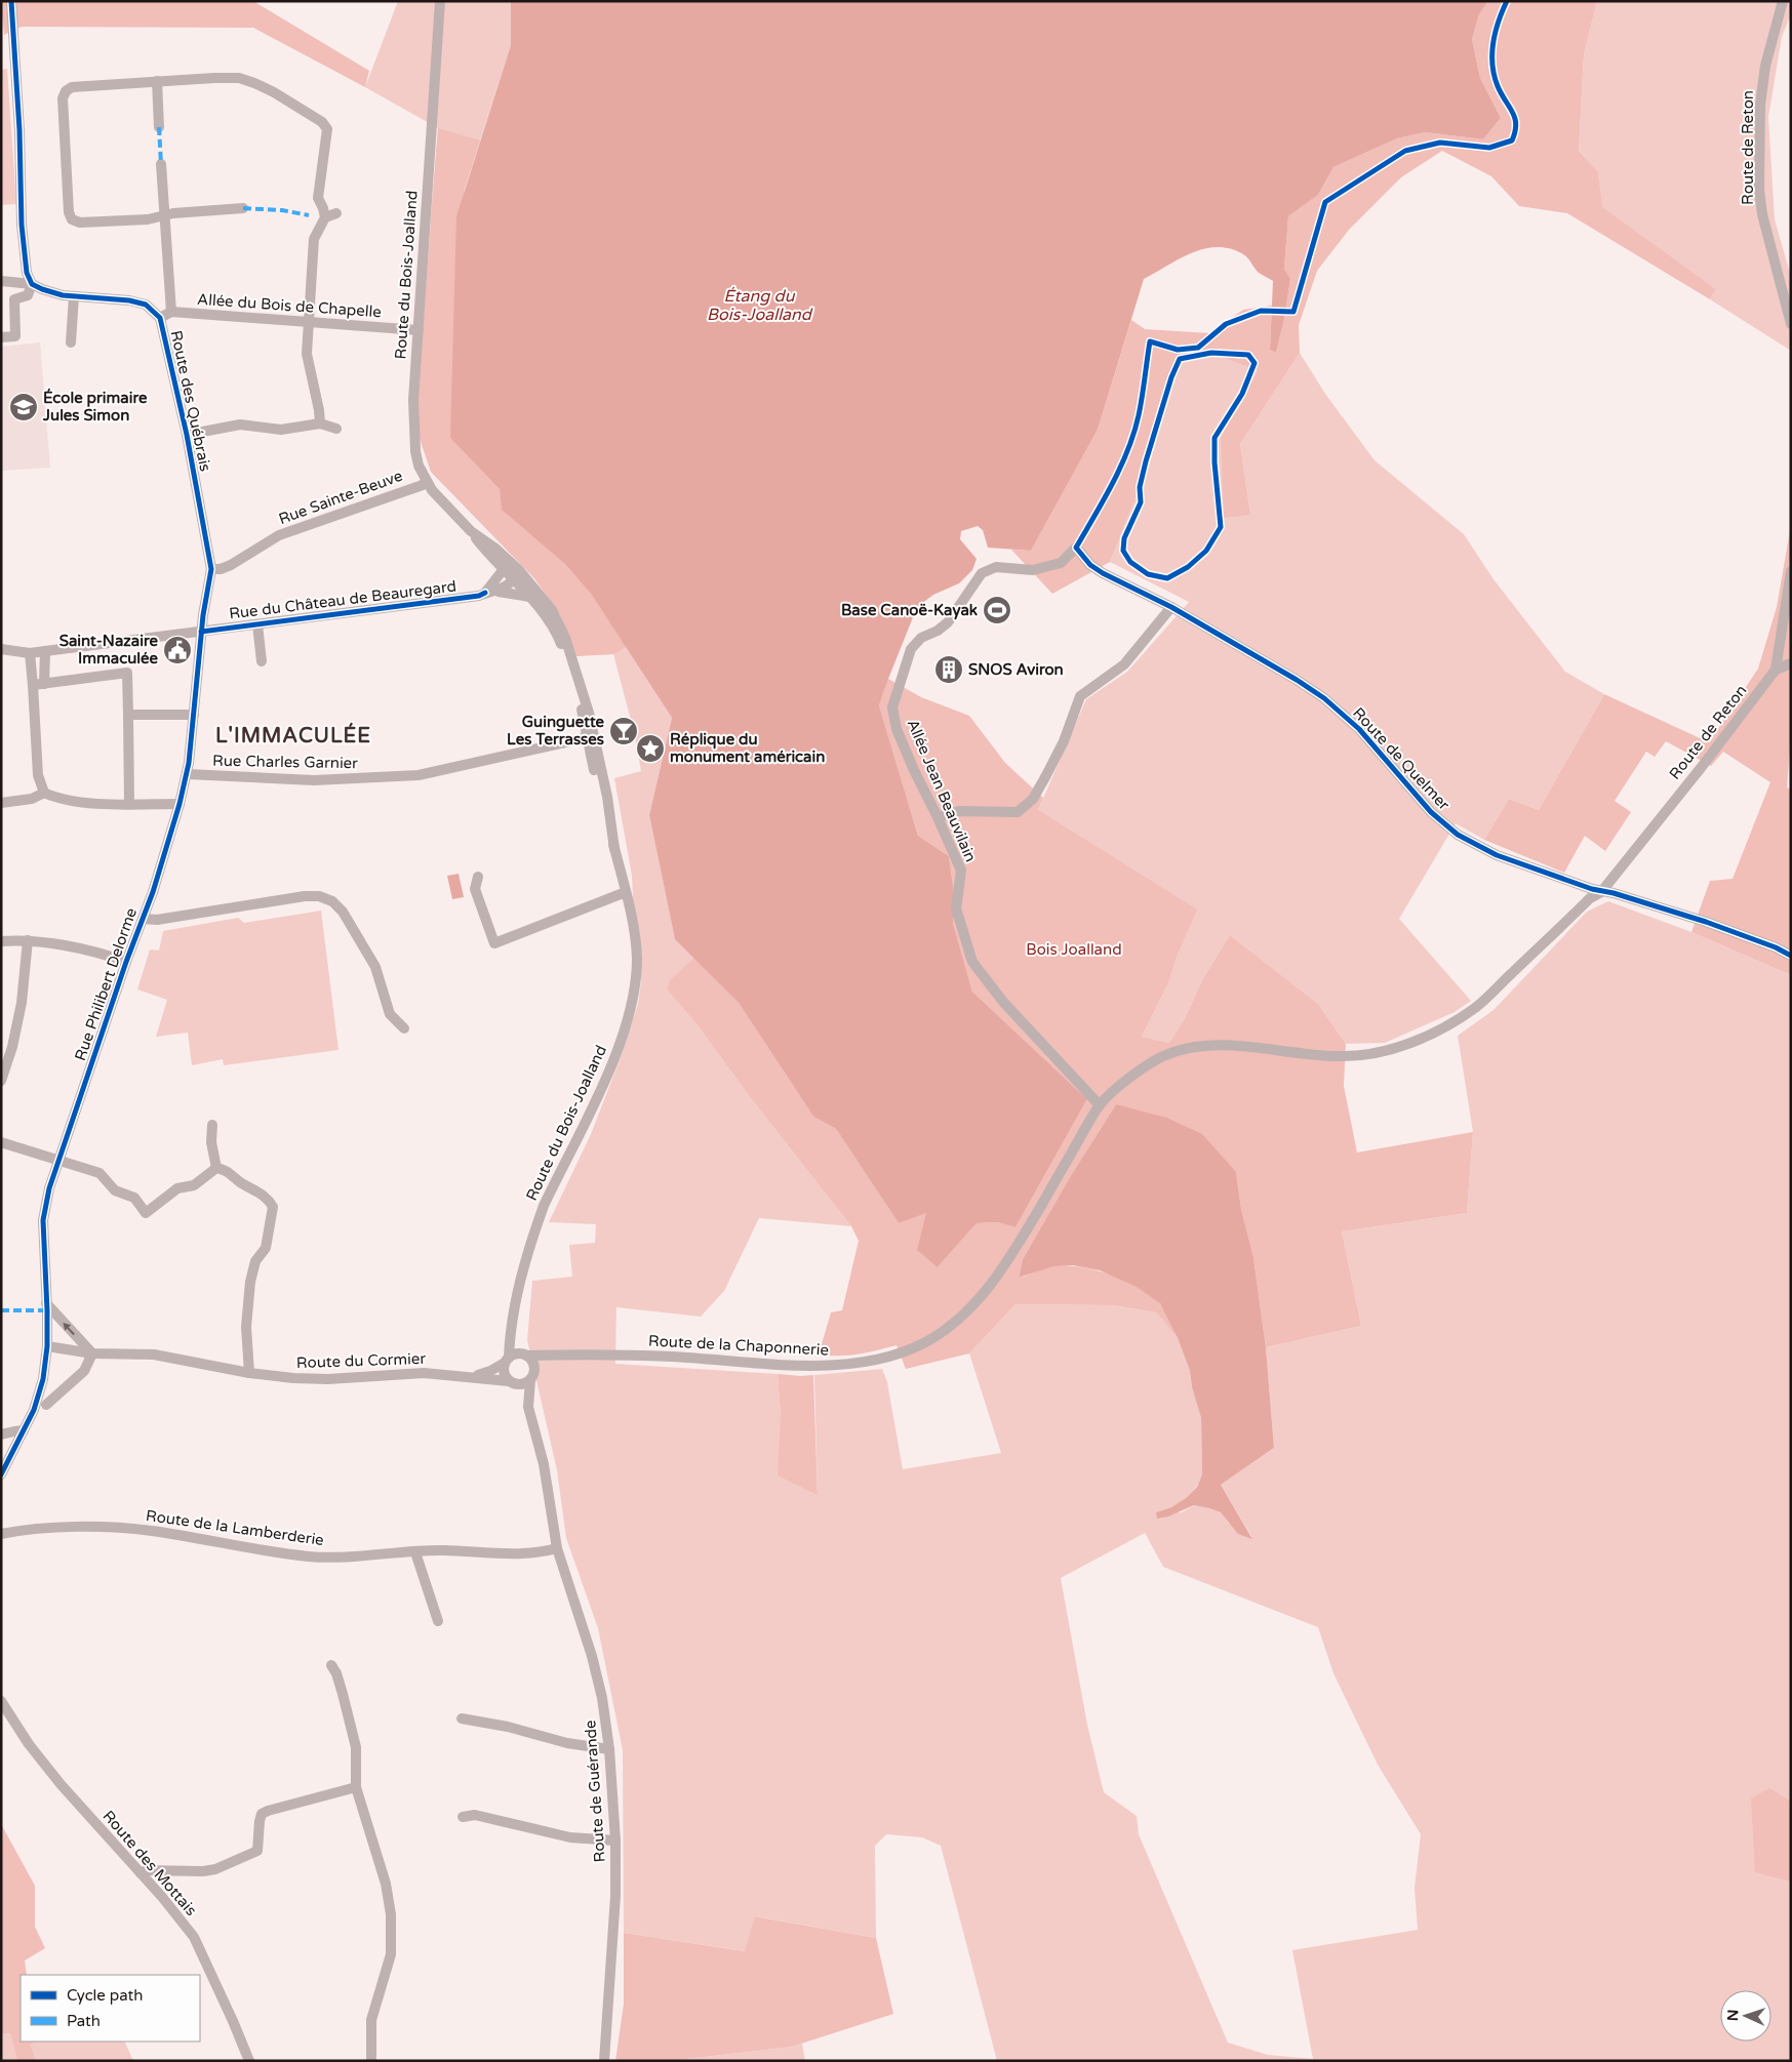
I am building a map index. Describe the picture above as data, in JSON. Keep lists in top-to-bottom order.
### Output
{
  "streets": {
    "street": [
      "Route de Reton",
      "Route du Bois-Joalland",
      "Allée du Bois de Chapelle",
      "Route des Québrais",
      "Rue Sainte-Beuve",
      "Rue du Château de Beauregard",
      "Route de Quelmer",
      "Rue Charles Garnier",
      "Allée Jean Beauvilain",
      "Rue Philibert Delorme",
      "Route de la Chaponnerie",
      "Route du Cormier",
      "Route de la Lamberderie",
      "Route de Guérande",
      "Route des Mottais"
    ]
  },
  "crossings": [
    ["Route de Reton", "Route de Quelmer"],
    ["Route de Reton", "Allée Jean Beauvilain"],
    ["Route de Reton", "Route de la Chaponnerie"],
    ["Route du Bois-Joalland", "Allée du Bois de Chapelle"],
    ["Route du Bois-Joalland", "Rue Sainte-Beuve"],
    ["Route du Bois-Joalland", "Rue du Château de Beauregard"],
    ["Route du Bois-Joalland", "Rue Charles Garnier"],
    ["Route du Bois-Joalland", "Route de la Chaponnerie"],
    ["Route du Bois-Joalland", "Route du Cormier"],
    ["Route du Bois-Joalland", "Route de Guérande"],
    ["Route des Québrais", "Rue Sainte-Beuve"],
    ["Route des Québrais", "Rue du Château de Beauregard"],
    ["Route des Québrais", "Rue Philibert Delorme"],
    ["Rue du Château de Beauregard", "Rue Philibert Delorme"],
    ["Route de Quelmer", "Allée Jean Beauvilain"],
    ["Rue Charles Garnier", "Rue Philibert Delorme"],
    ["Allée Jean Beauvilain", "Route de la Chaponnerie"],
    ["Rue Philibert Delorme", "Route du Cormier"],
    ["Route de la Chaponnerie", "Route du Cormier"],
    ["Route de la Chaponnerie", "Route de Guérande"],
    ["Route du Cormier", "Route de Guérande"],
    ["Route de la Lamberderie", "Route de Guérande"]
  ],
  "districts": ["L'IMMACULÉE"],
  "water": ["Étang du Bois-Joalland"],
  "parks": ["Bois Joalland"],
  "places": {
    "school or university": ["École primaire Jules Simon"],
    "sports": ["Base Canoë-Kayak"],
    "public building": ["Saint-Nazaire Immaculée"],
    "building": ["SNOS Aviron"],
    "bar": ["Guinguette Les Terrasses"],
    "place": ["Réplique du monument américain"]
  },
  "legend": ["Cycle path", "Path"],
  "north": "left"
}
